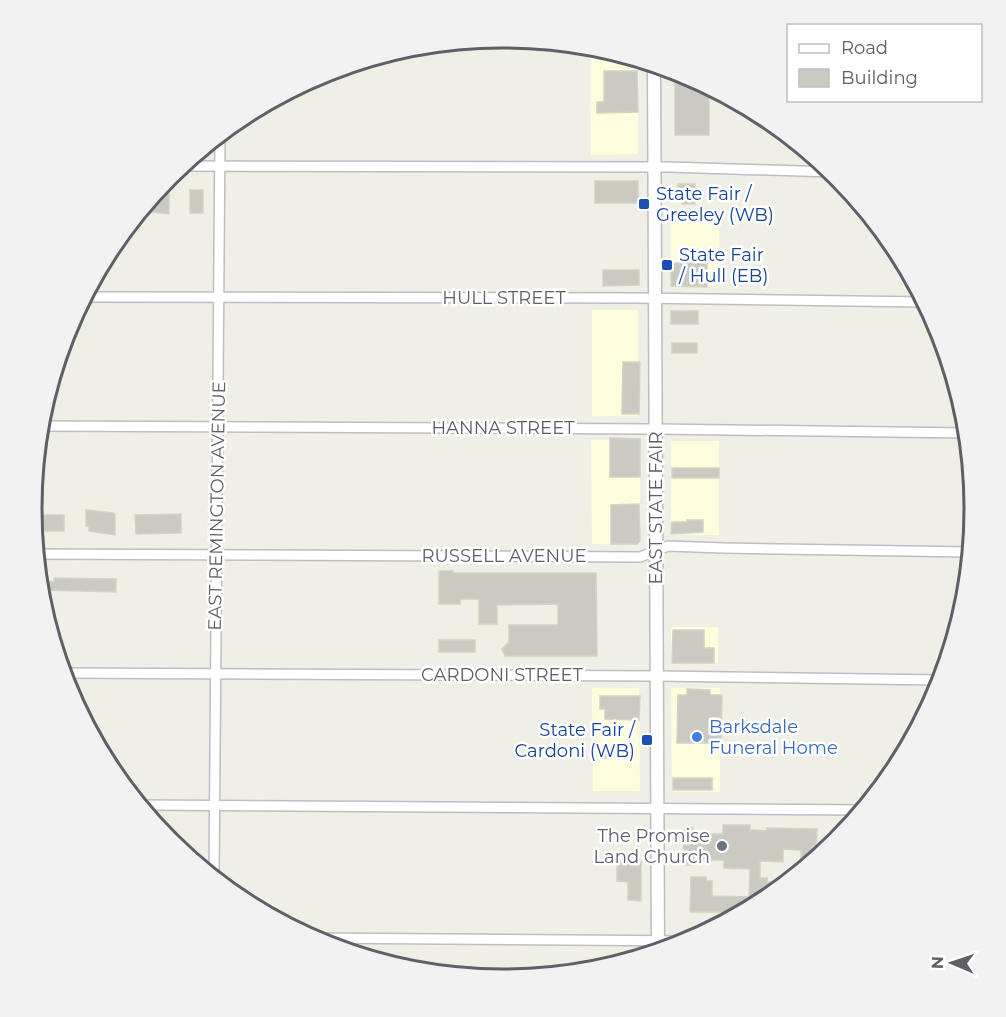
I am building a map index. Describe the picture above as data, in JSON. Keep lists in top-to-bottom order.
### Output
{
  "streets": {
    "street": [
      "HULL STREET",
      "HANNA STREET",
      "EAST REMINGTON AVENUE",
      "EAST STATE FAIR",
      "RUSSELL AVENUE",
      "CARDONI STREET"
    ]
  },
  "crossings": [
    ["HULL STREET", "EAST REMINGTON AVENUE"],
    ["HULL STREET", "EAST STATE FAIR"],
    ["HANNA STREET", "EAST REMINGTON AVENUE"],
    ["HANNA STREET", "EAST STATE FAIR"],
    ["EAST REMINGTON AVENUE", "RUSSELL AVENUE"],
    ["EAST REMINGTON AVENUE", "CARDONI STREET"],
    ["EAST STATE FAIR", "RUSSELL AVENUE"],
    ["EAST STATE FAIR", "CARDONI STREET"]
  ],
  "places": {
    "transit": ["State Fair / Greeley (WB)", "State Fair / Hull (EB)", "State Fair / Cardoni (WB)"],
    "other": ["Barksdale Funeral Home", "The Promise Land Church"]
  },
  "legend": ["Road", "Building"],
  "north": "left"
}
